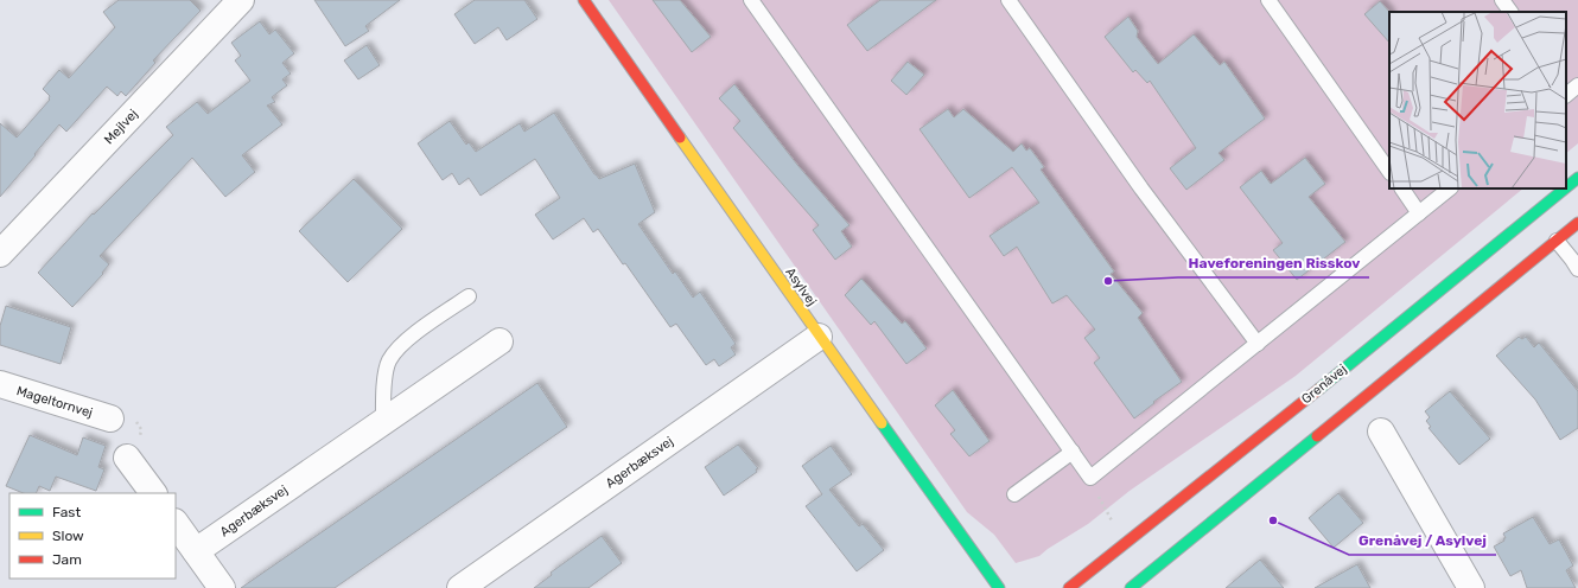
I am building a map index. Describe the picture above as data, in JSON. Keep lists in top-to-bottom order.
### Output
{
  "streets": {
    "street": [
      "Mejlvej",
      "Asylvej",
      "Grenåvej",
      "Mageltornvej",
      "Agerbæksvej"
    ]
  },
  "crossings": [
    ["Asylvej", "Agerbæksvej"]
  ],
  "places": ["Haveforeningen Risskov", "Grenåvej / Asylvej"],
  "legend": ["Fast", "Slow", "Jam"]
}
